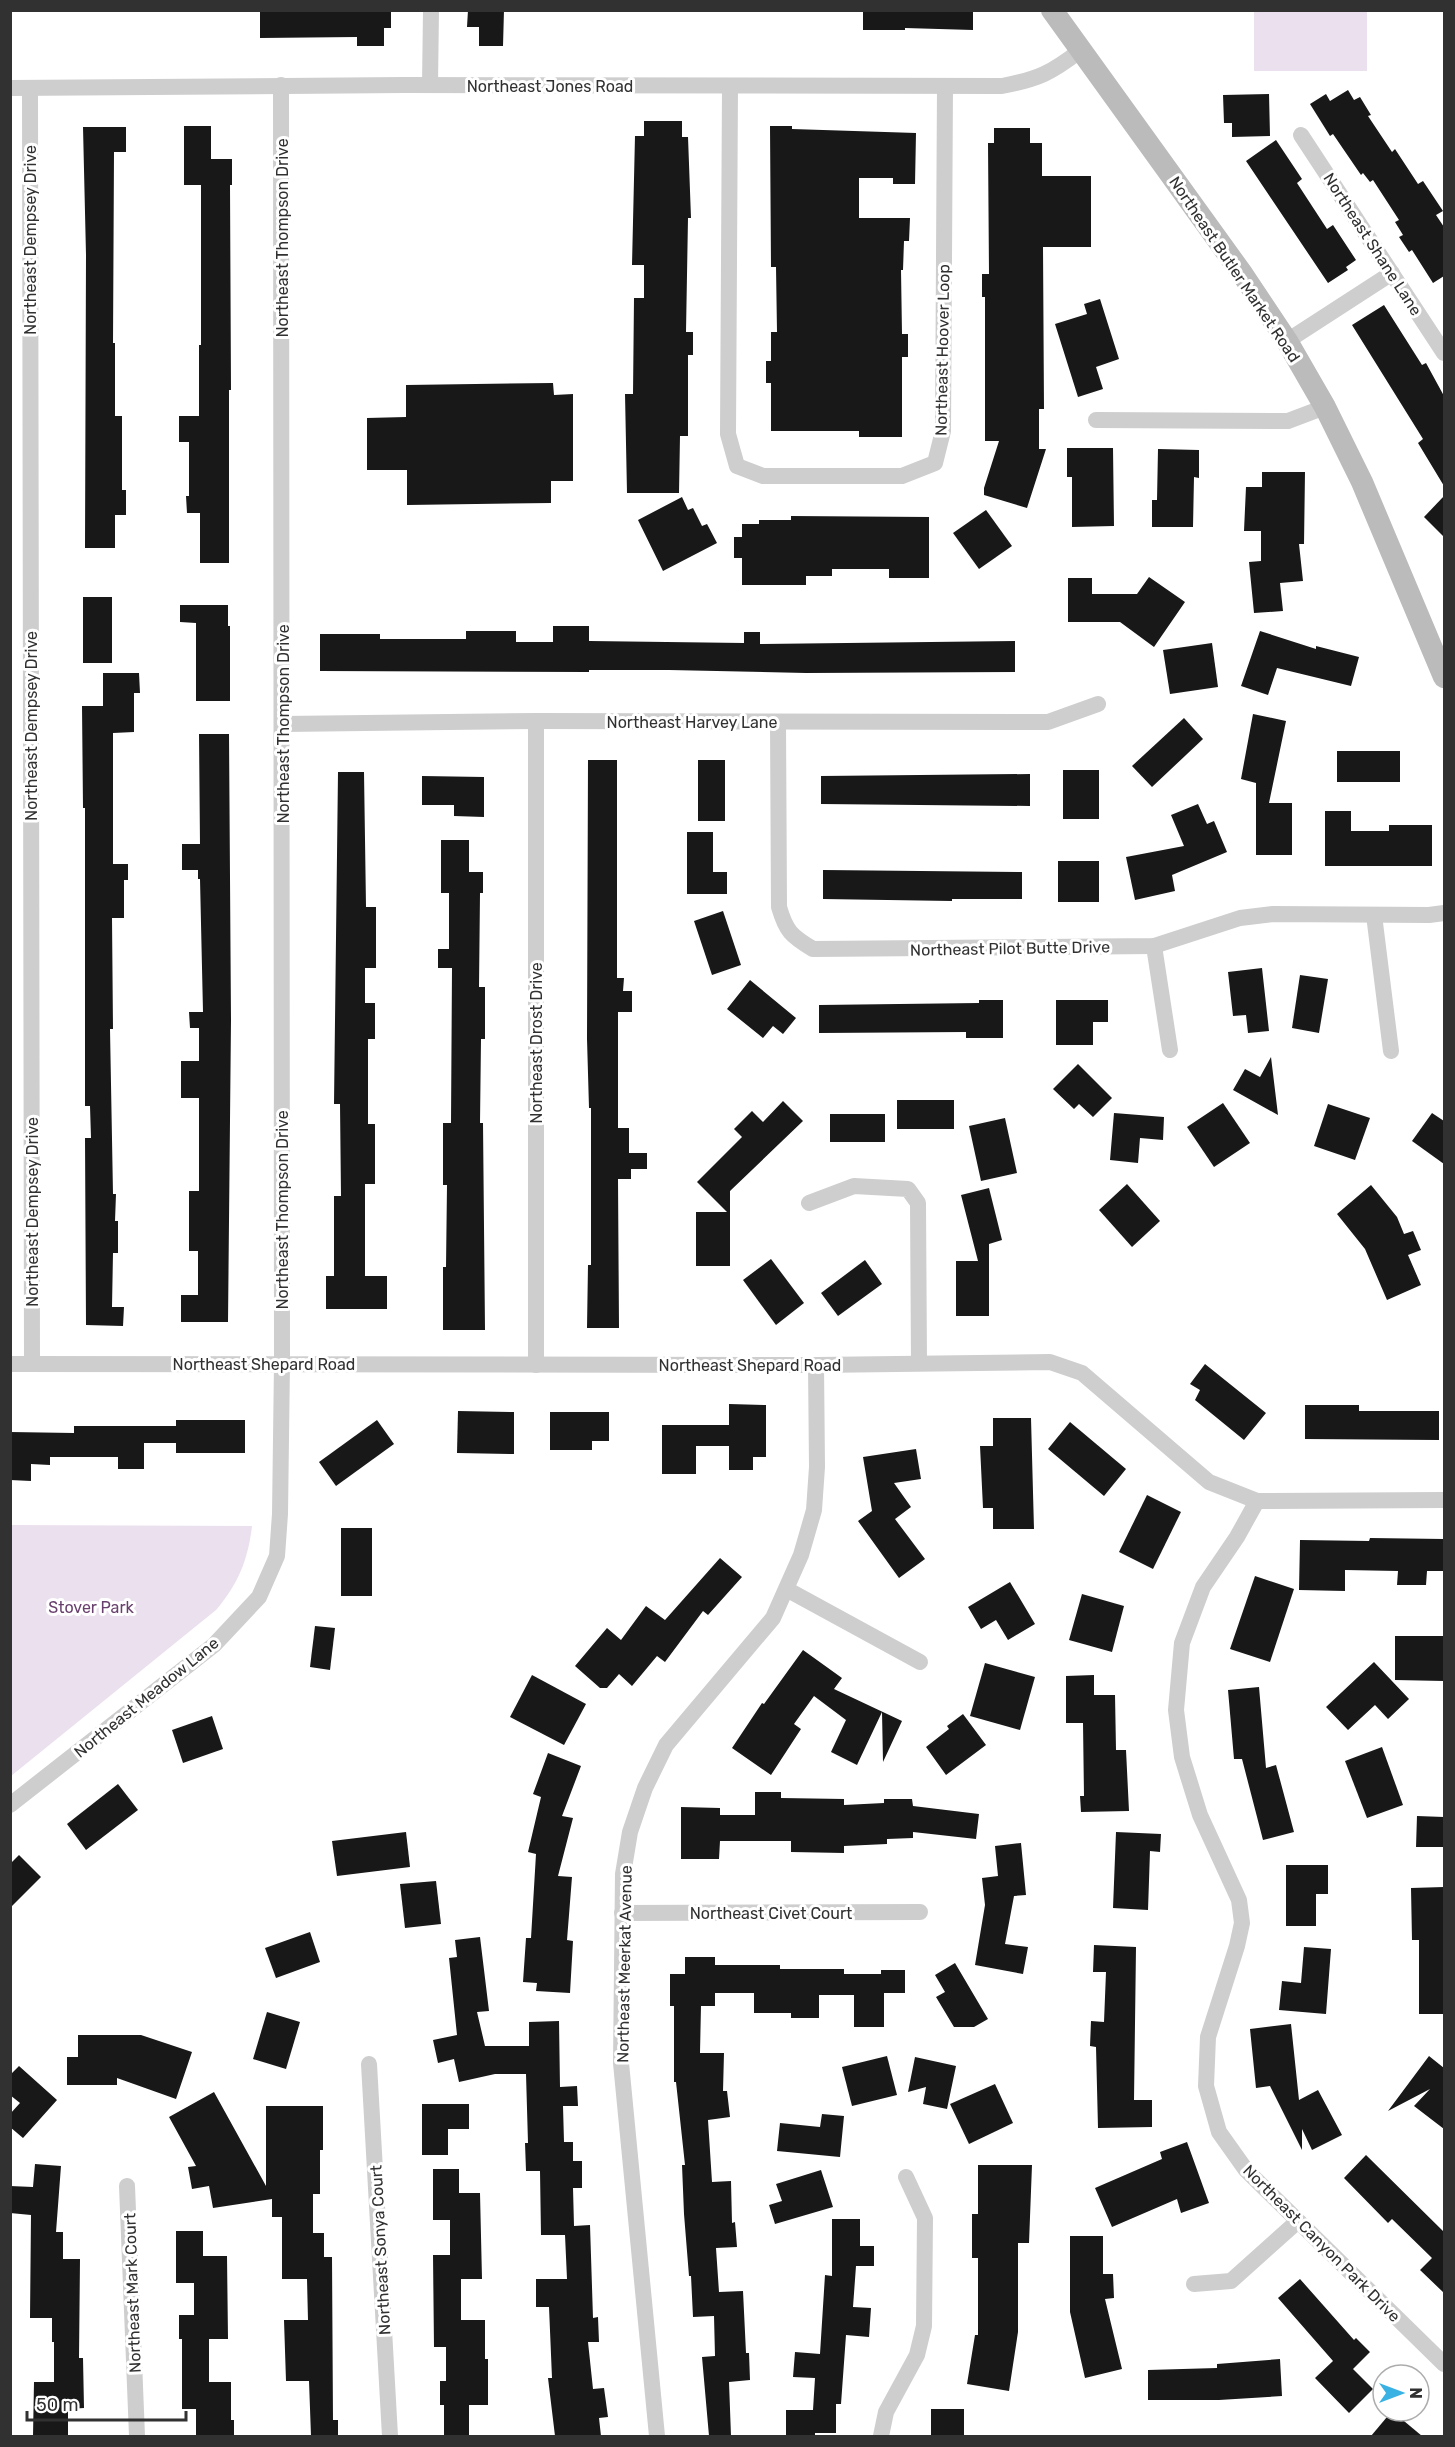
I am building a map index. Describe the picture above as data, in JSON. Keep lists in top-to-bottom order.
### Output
{
  "streets": {
    "main road": ["Northeast Butler Market Road"],
    "street": [
      "Northeast Jones Road",
      "Northeast Thompson Drive",
      "Northeast Dempsey Drive",
      "Northeast Shane Lane",
      "Northeast Hoover Loop",
      "Northeast Harvey Lane",
      "Northeast Pilot Butte Drive",
      "Northeast Drost Drive",
      "Northeast Shepard Road",
      "Northeast Meadow Lane",
      "Northeast Civet Court",
      "Northeast Meerkat Avenue",
      "Northeast Canyon Park Drive",
      "Northeast Sonya Court",
      "Northeast Mark Court"
    ]
  },
  "crossings": [
    ["Northeast Jones Road", "Northeast Thompson Drive"],
    ["Northeast Jones Road", "Northeast Dempsey Drive"],
    ["Northeast Jones Road", "Northeast Butler Market Road"],
    ["Northeast Jones Road", "Northeast Hoover Loop"],
    ["Northeast Thompson Drive", "Northeast Harvey Lane"],
    ["Northeast Thompson Drive", "Northeast Shepard Road"],
    ["Northeast Thompson Drive", "Northeast Meadow Lane"],
    ["Northeast Dempsey Drive", "Northeast Shepard Road"],
    ["Northeast Harvey Lane", "Northeast Pilot Butte Drive"],
    ["Northeast Harvey Lane", "Northeast Drost Drive"],
    ["Northeast Drost Drive", "Northeast Shepard Road"],
    ["Northeast Shepard Road", "Northeast Meadow Lane"],
    ["Northeast Shepard Road", "Northeast Meerkat Avenue"],
    ["Northeast Shepard Road", "Northeast Canyon Park Drive"],
    ["Northeast Civet Court", "Northeast Meerkat Avenue"]
  ],
  "parks": ["Stover Park"],
  "scale_bar": "50 m",
  "north": "right"
}
